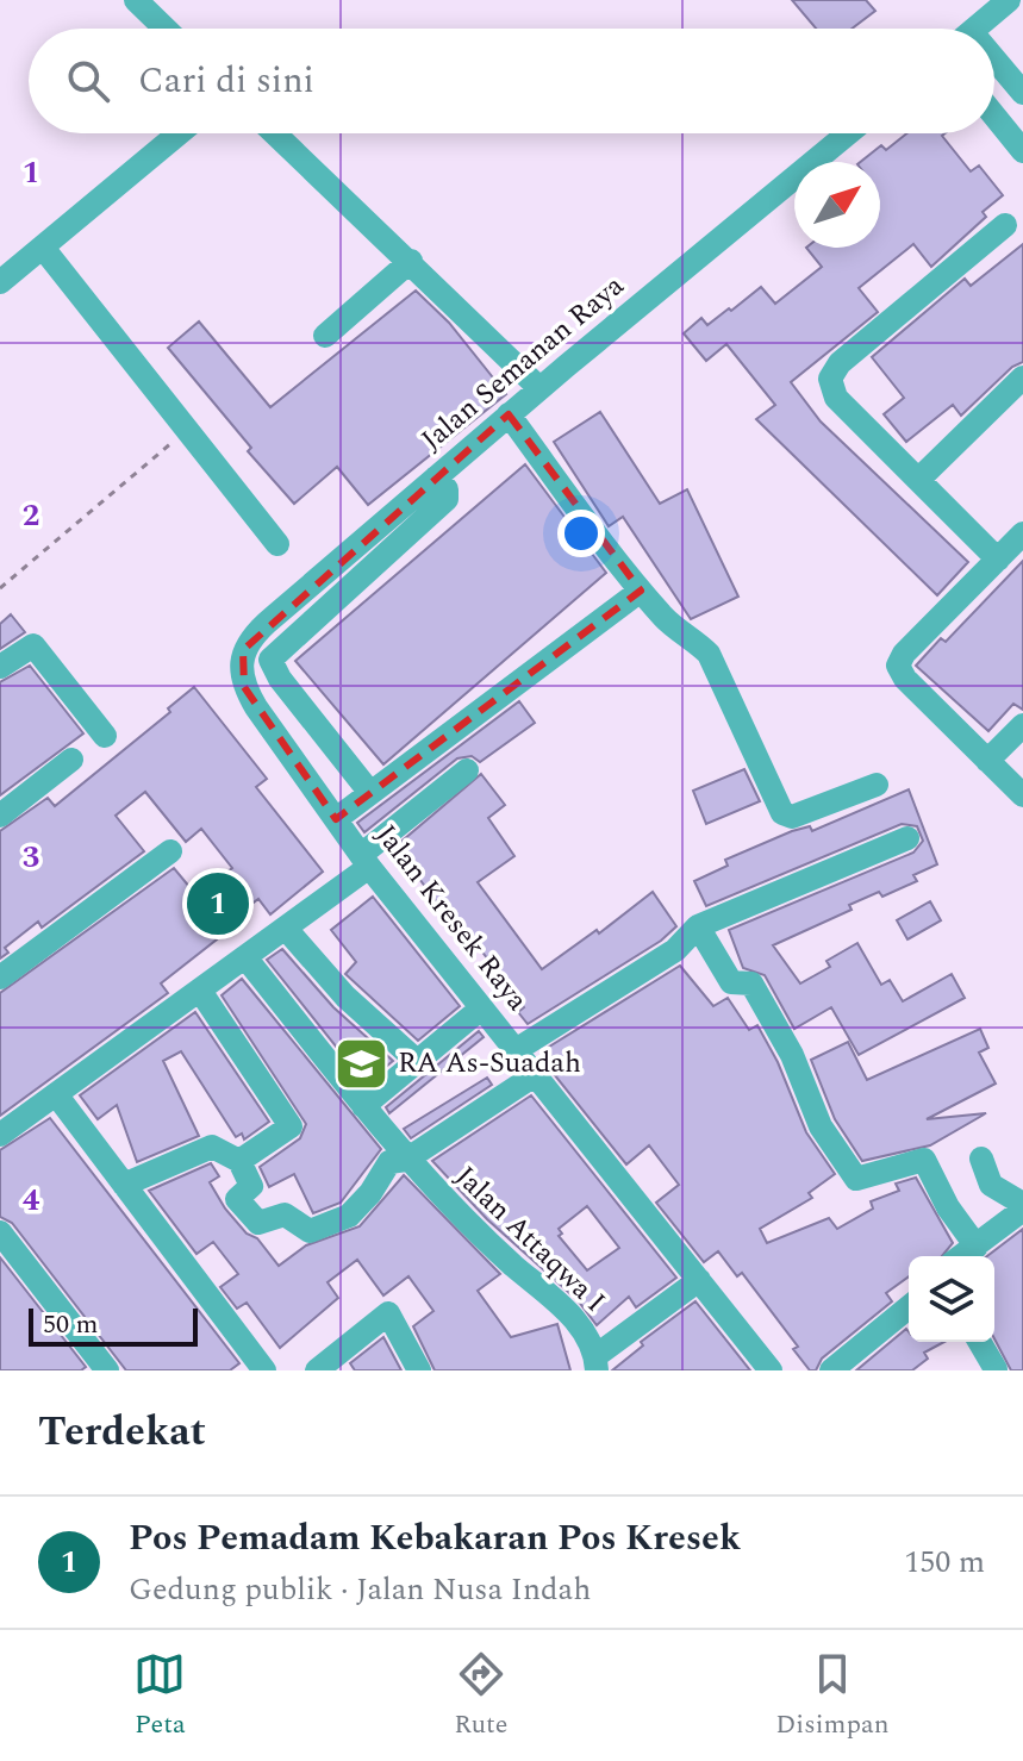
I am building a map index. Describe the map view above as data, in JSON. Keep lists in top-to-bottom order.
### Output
{
  "streets": {
    "street": ["Jalan Semanan Raya", "Jalan Kresek Raya", "Jalan Attaqwa I"]
  },
  "crossings": [
    ["Jalan Semanan Raya", "Jalan Kresek Raya"],
    ["Jalan Kresek Raya", "Jalan Attaqwa I"]
  ],
  "places": {
    "school or university": ["RA As-Suadah"]
  },
  "scale_bar": "50 m",
  "north": "top right",
  "page": {
    "search": "Cari di sini",
    "pins": "1",
    "scale": "50 m",
    "heading": "Terdekat",
    "list": [
      {
        "mark": "1",
        "name": "Pos Pemadam Kebakaran Pos Kresek",
        "note": "Gedung publik · Jalan Nusa Indah",
        "value": "150 m"
      }
    ],
    "nav": ["Peta", "Rute", "Disimpan"]
  },
  "grid": {
    "rows": [
      "1",
      "2",
      "3",
      "4"
    ]
  }
}
